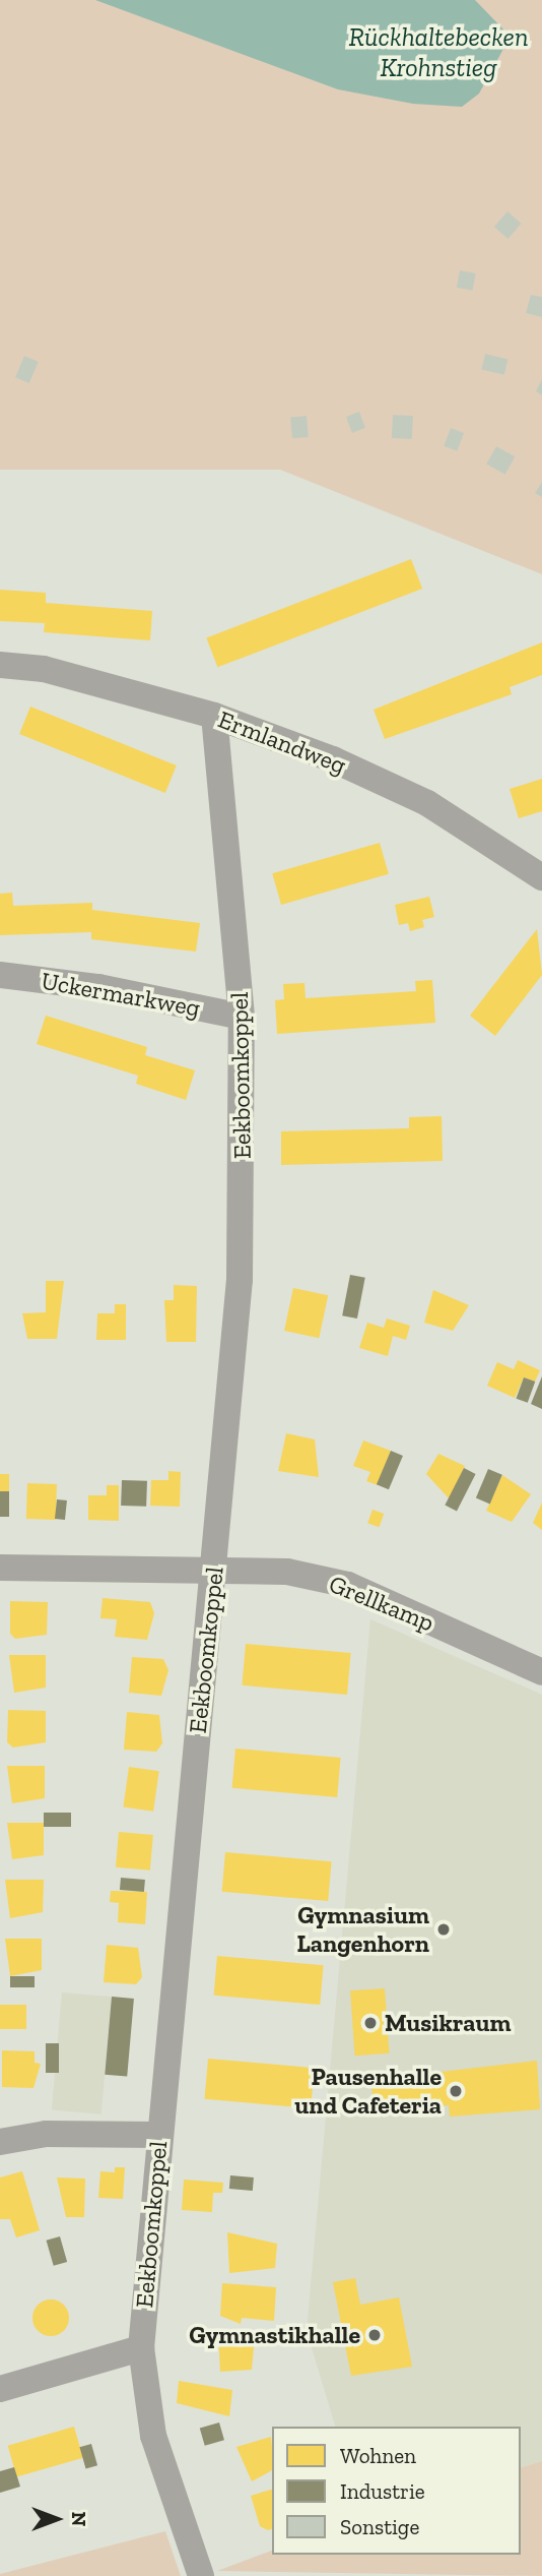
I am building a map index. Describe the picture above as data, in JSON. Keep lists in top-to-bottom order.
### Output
{
  "streets": {
    "street": [
      "Ermlandweg",
      "Uckermarkweg",
      "Eekboomkoppel",
      "Grellkamp"
    ]
  },
  "crossings": [
    ["Ermlandweg", "Eekboomkoppel"],
    ["Uckermarkweg", "Eekboomkoppel"],
    ["Eekboomkoppel", "Grellkamp"]
  ],
  "water": ["Rückhaltebecken Krohnstieg"],
  "places": [
    "Gymnasium Langenhorn",
    "Musikraum",
    "Pausenhalle und Cafeteria",
    "Gymnastikhalle"
  ],
  "legend": ["Wohnen", "Industrie", "Sonstige"],
  "north": "right"
}
